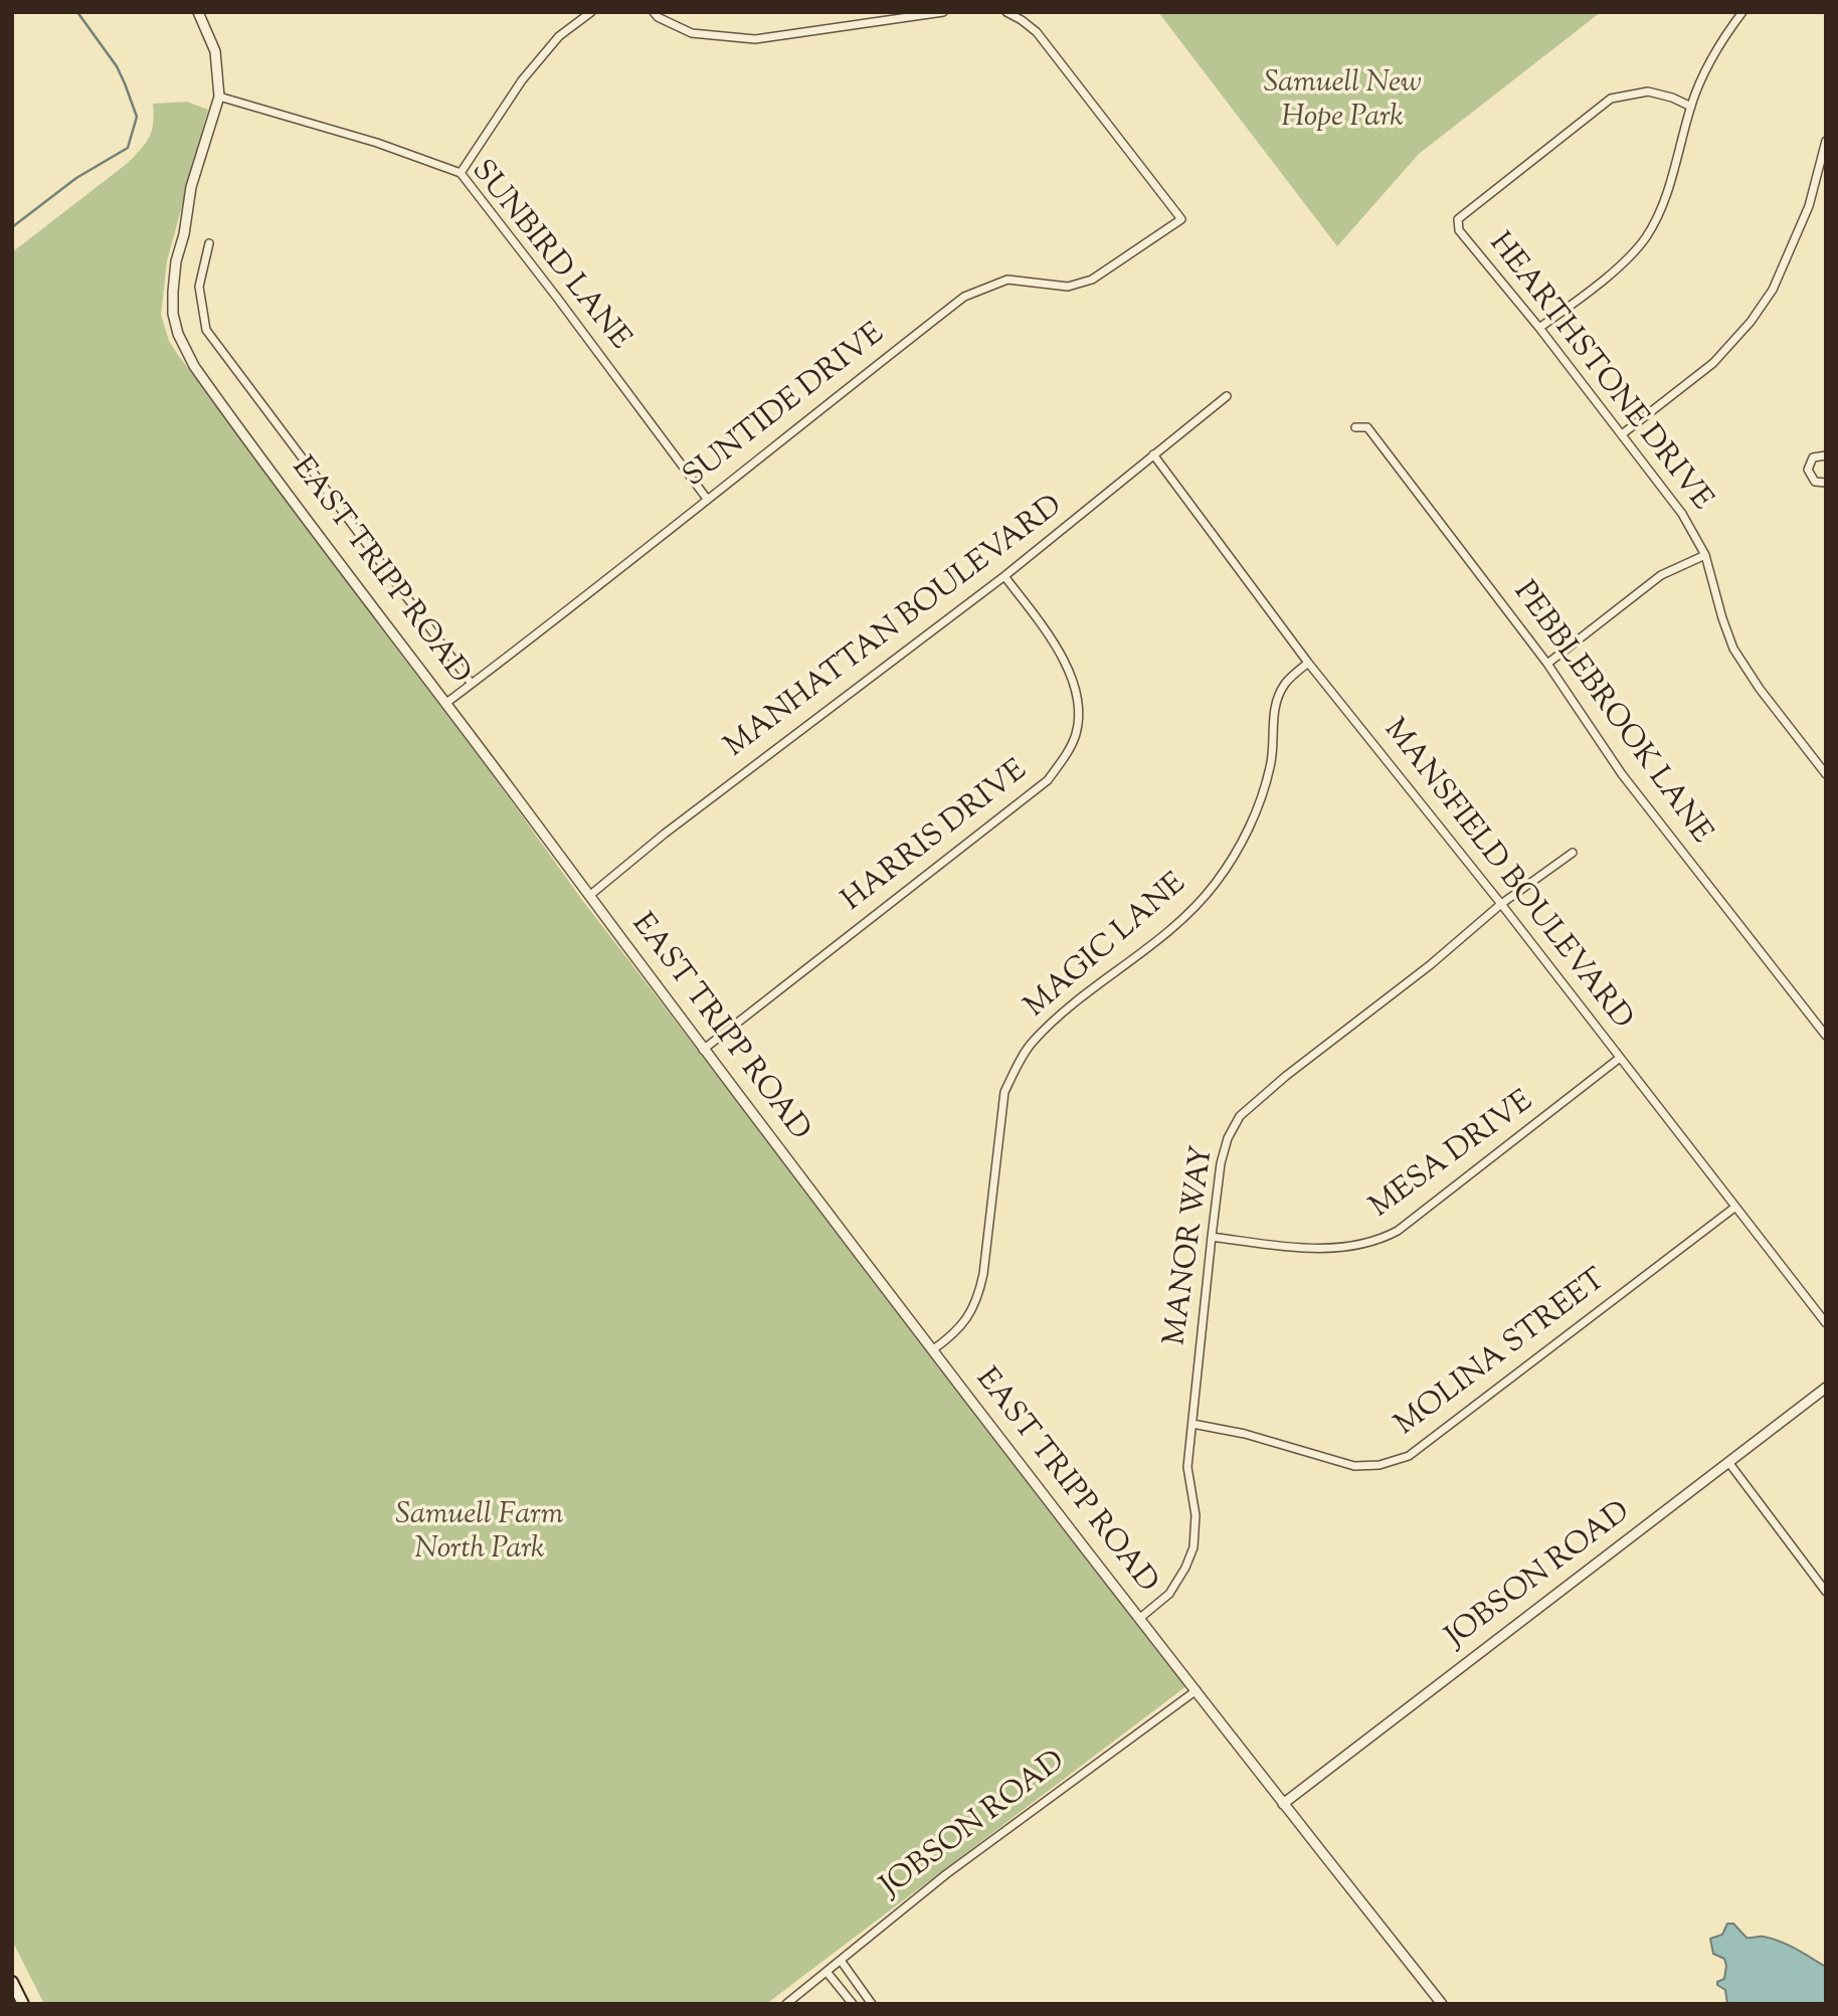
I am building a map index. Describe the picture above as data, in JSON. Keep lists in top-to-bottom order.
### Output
{
  "streets": {
    "street": [
      "SUNBIRD LANE",
      "HEARTHSTONE DRIVE",
      "SUNTIDE DRIVE",
      "EAST TRIPP ROAD",
      "MANHATTAN BOULEVARD",
      "PEBBLEBROOK LANE",
      "HARRIS DRIVE",
      "MANSFIELD BOULEVARD",
      "MAGIC LANE",
      "MESA DRIVE",
      "MANOR WAY",
      "MOLINA STREET",
      "JOBSON ROAD"
    ]
  },
  "crossings": [
    ["SUNBIRD LANE", "SUNTIDE DRIVE"],
    ["SUNBIRD LANE", "EAST TRIPP ROAD"],
    ["SUNTIDE DRIVE", "EAST TRIPP ROAD"],
    ["EAST TRIPP ROAD", "MANHATTAN BOULEVARD"],
    ["EAST TRIPP ROAD", "HARRIS DRIVE"],
    ["EAST TRIPP ROAD", "MAGIC LANE"],
    ["EAST TRIPP ROAD", "MANOR WAY"],
    ["EAST TRIPP ROAD", "JOBSON ROAD"],
    ["MANHATTAN BOULEVARD", "HARRIS DRIVE"],
    ["MANHATTAN BOULEVARD", "MANSFIELD BOULEVARD"],
    ["MANSFIELD BOULEVARD", "MAGIC LANE"],
    ["MANSFIELD BOULEVARD", "MESA DRIVE"],
    ["MANSFIELD BOULEVARD", "MANOR WAY"],
    ["MANSFIELD BOULEVARD", "MOLINA STREET"],
    ["MESA DRIVE", "MANOR WAY"],
    ["MANOR WAY", "MOLINA STREET"]
  ],
  "parks": ["Samuell New Hope Park", "Samuell Farm North Park"]
}
